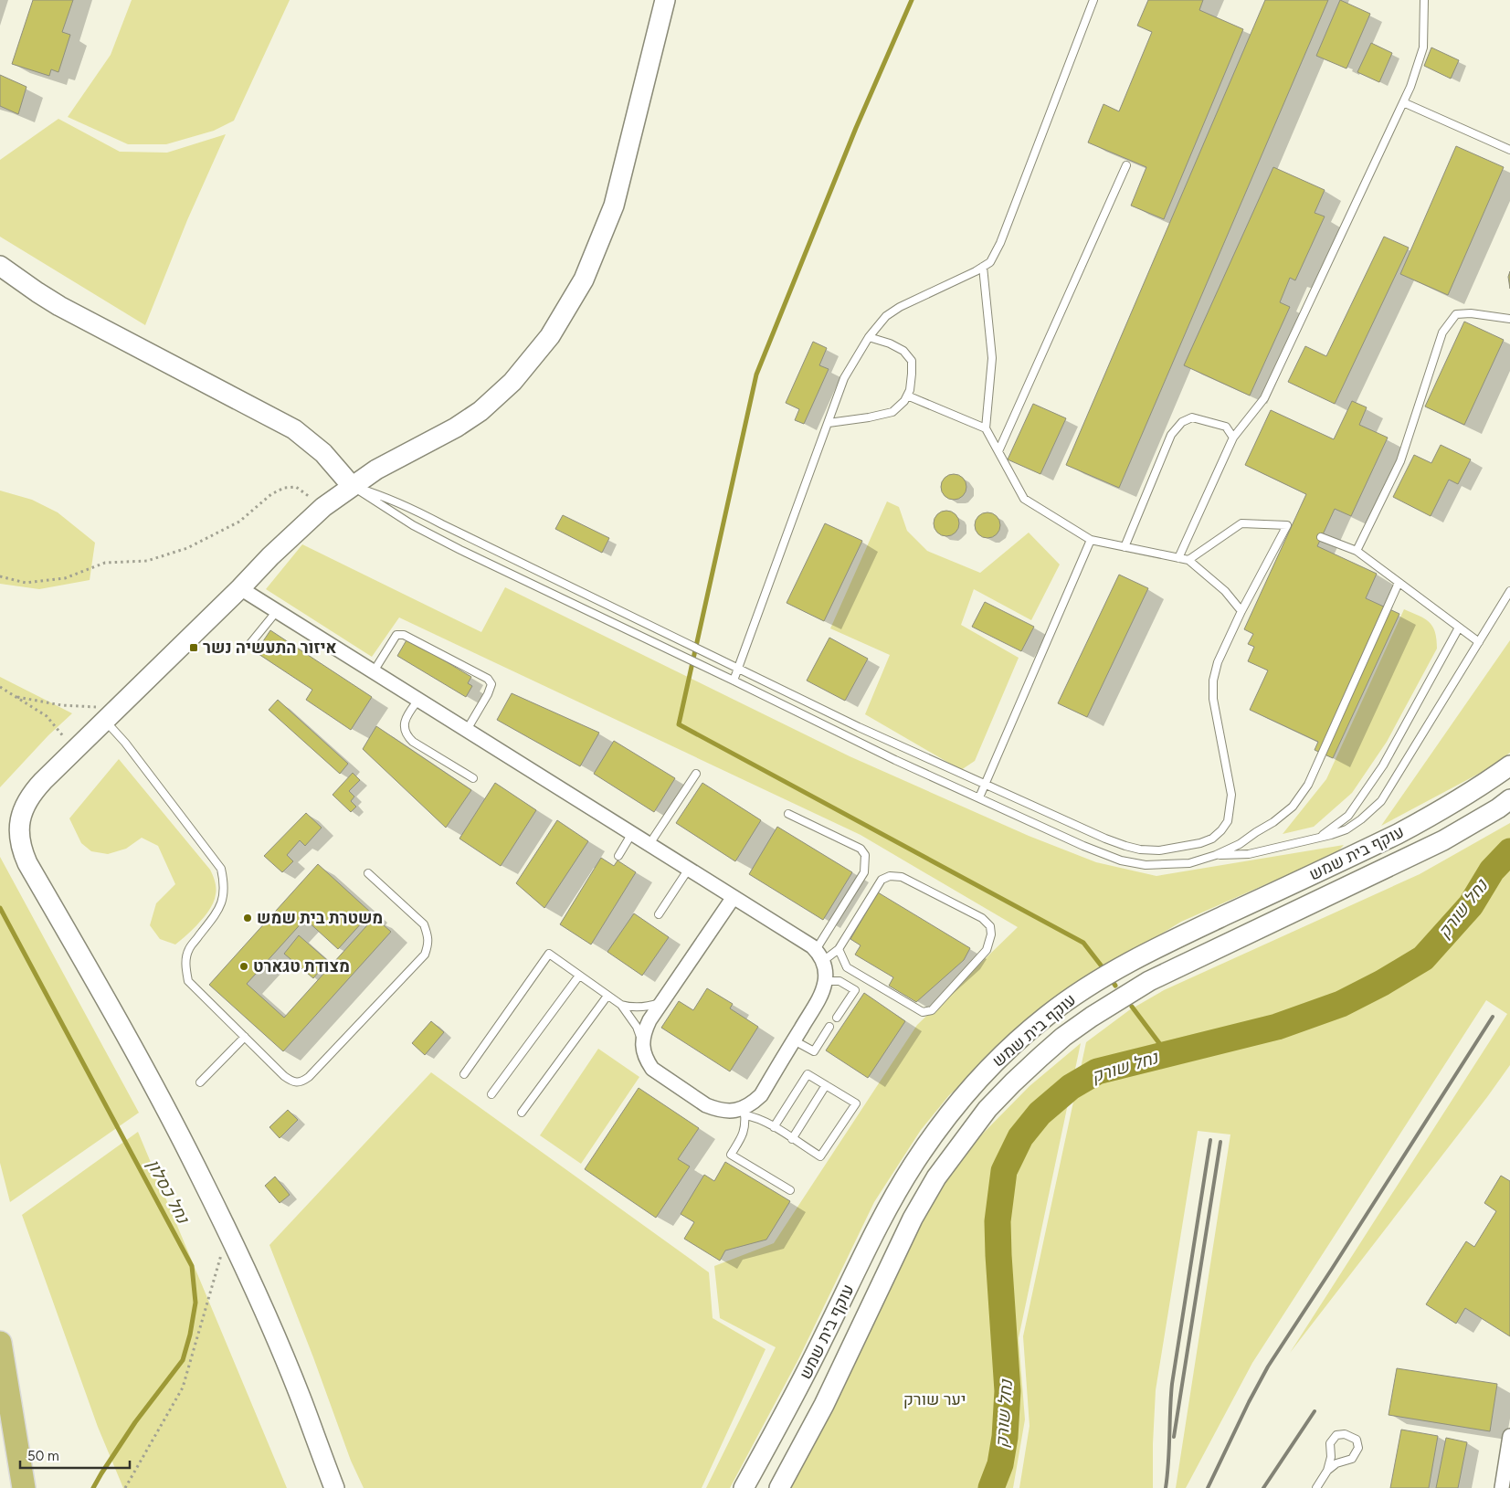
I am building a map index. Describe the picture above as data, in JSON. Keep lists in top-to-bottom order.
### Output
{
  "streets": {
    "main road": ["עוקף בית שמש"]
  },
  "water": ["נחל שורק", "נחל כסלון"],
  "parks": ["יער שורק"],
  "places": {
    "transit": ["איזור התעשיה נשר"],
    "other": ["משטרת בית שמש", "מצודת טגארט"]
  },
  "scale_bar": "50 m"
}
